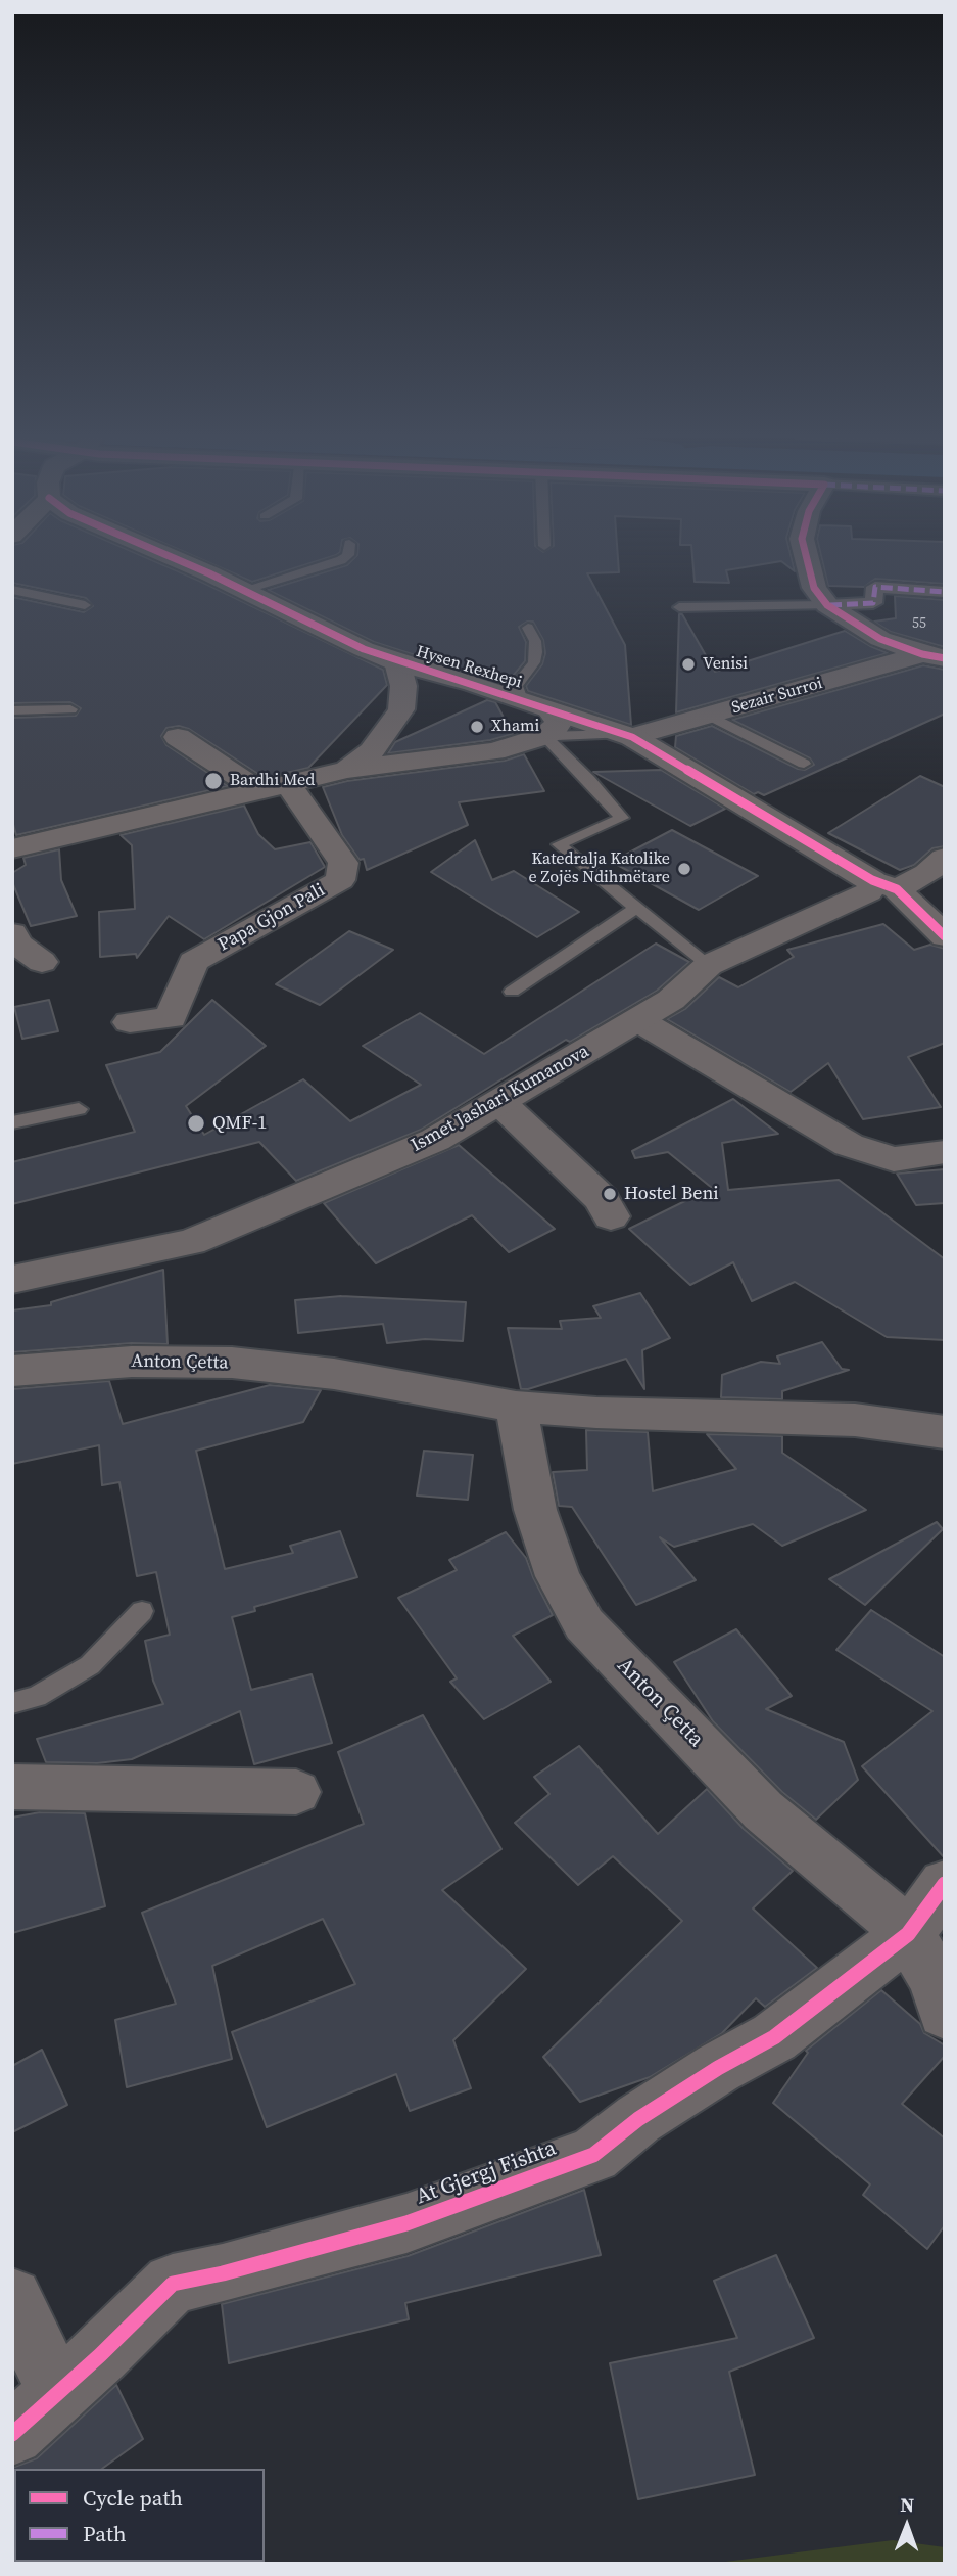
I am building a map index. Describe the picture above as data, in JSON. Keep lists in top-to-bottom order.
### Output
{
  "streets": {
    "street": [
      "Hysen Rexhepi",
      "Sezair Surroi",
      "Papa Gjon Pali",
      "Ismet Jashari Kumanova",
      "Anton Çetta",
      "At Gjergj Fishta"
    ]
  },
  "crossings": [
    ["Hysen Rexhepi", "Sezair Surroi"],
    ["Hysen Rexhepi", "Ismet Jashari Kumanova"],
    ["Anton Çetta", "At Gjergj Fishta"]
  ],
  "places": [
    "Venisi",
    "Xhami",
    "Bardhi Med",
    "Katedralja Katolike e Zojës Ndihmëtare",
    "QMF-1",
    "Hostel Beni"
  ],
  "house_numbers": ["55"],
  "legend": ["Cycle path", "Path"],
  "north": "top"
}
